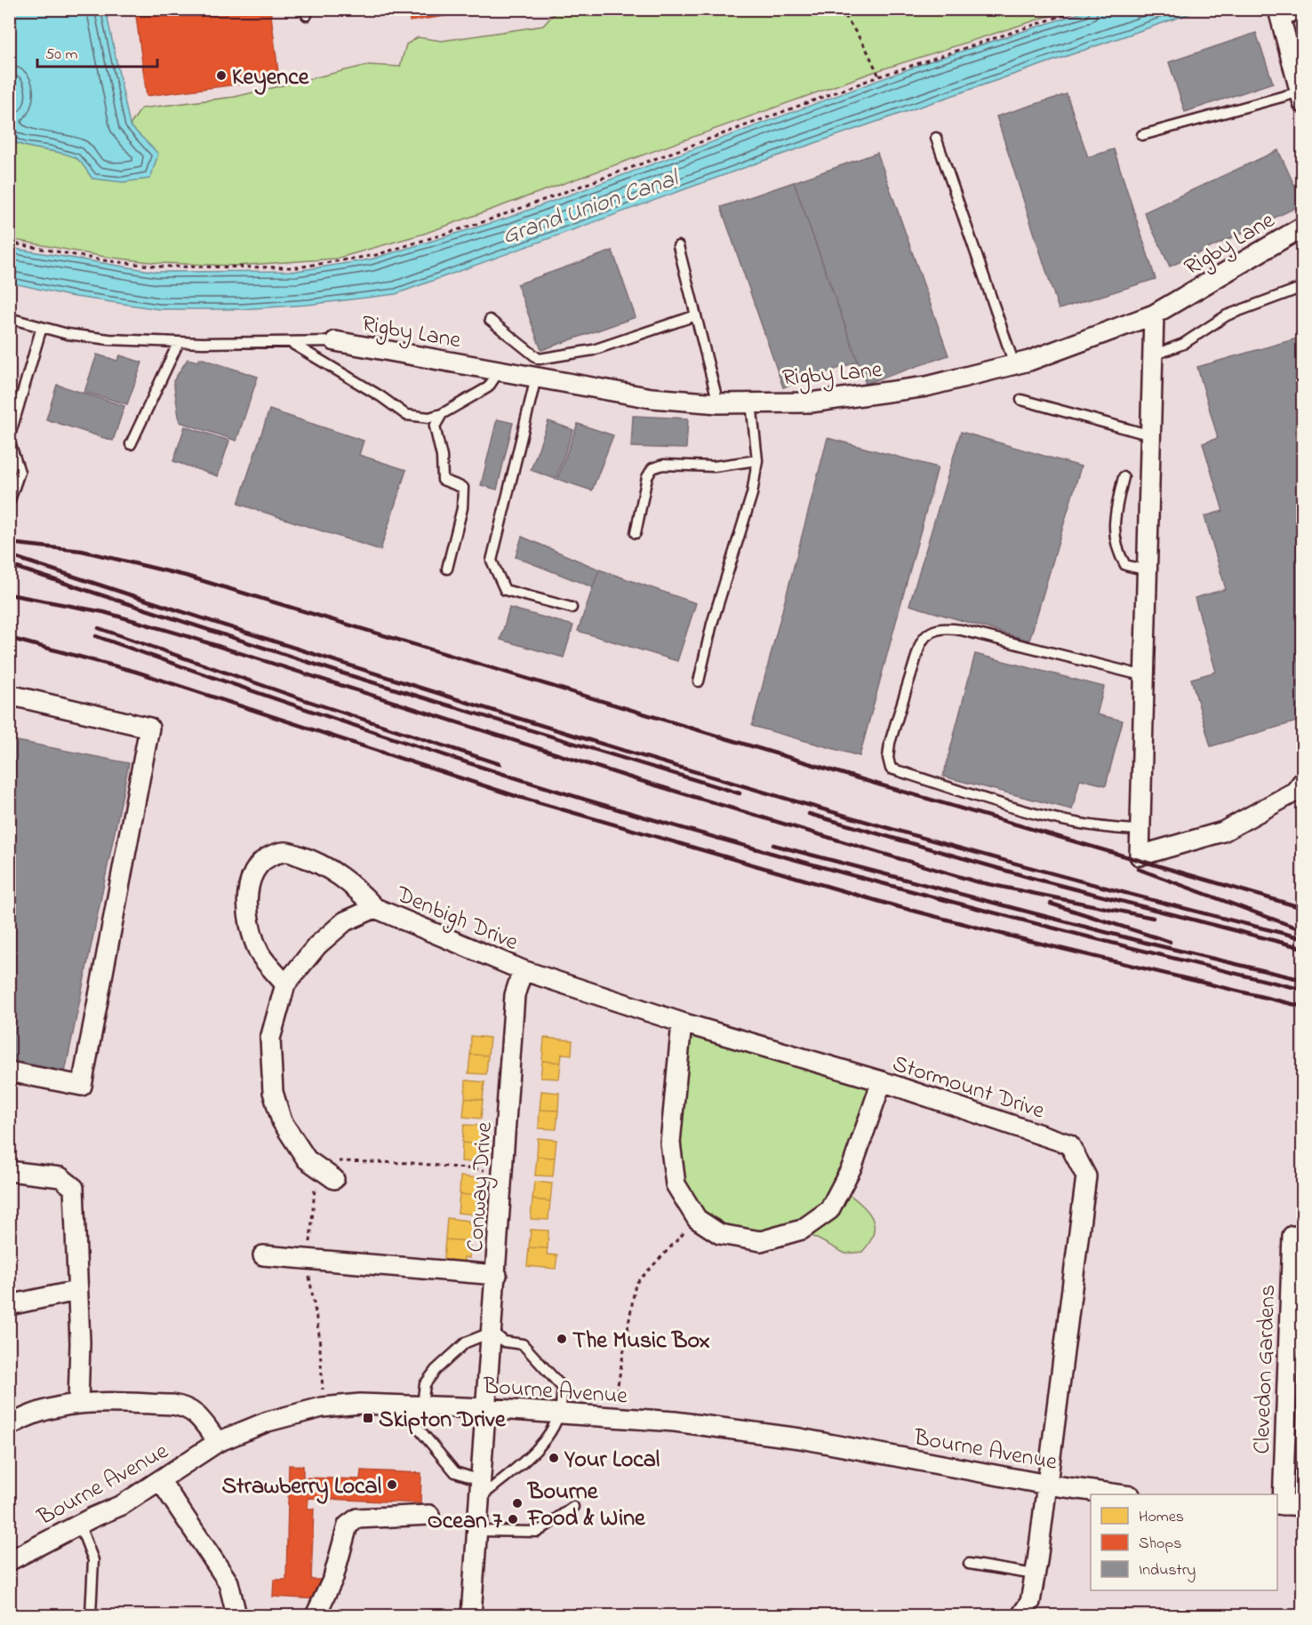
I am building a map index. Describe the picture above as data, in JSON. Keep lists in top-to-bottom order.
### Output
{
  "streets": {
    "street": [
      "Rigby Lane",
      "Denbigh Drive",
      "Stormount Drive",
      "Conway Drive",
      "Clevedon Gardens",
      "Bourne Avenue"
    ]
  },
  "crossings": [
    ["Denbigh Drive", "Stormount Drive"],
    ["Denbigh Drive", "Conway Drive"],
    ["Stormount Drive", "Conway Drive"],
    ["Stormount Drive", "Bourne Avenue"],
    ["Conway Drive", "Bourne Avenue"]
  ],
  "water": ["Grand Union Canal"],
  "places": {
    "other": [
      "Keyence",
      "The Music Box",
      "Your Local",
      "Strawberry Local",
      "Bourne Food & Wine",
      "Ocean 7"
    ],
    "transit": ["Skipton Drive"]
  },
  "legend": ["Homes", "Shops", "Industry"],
  "scale_bar": "50 m"
}
